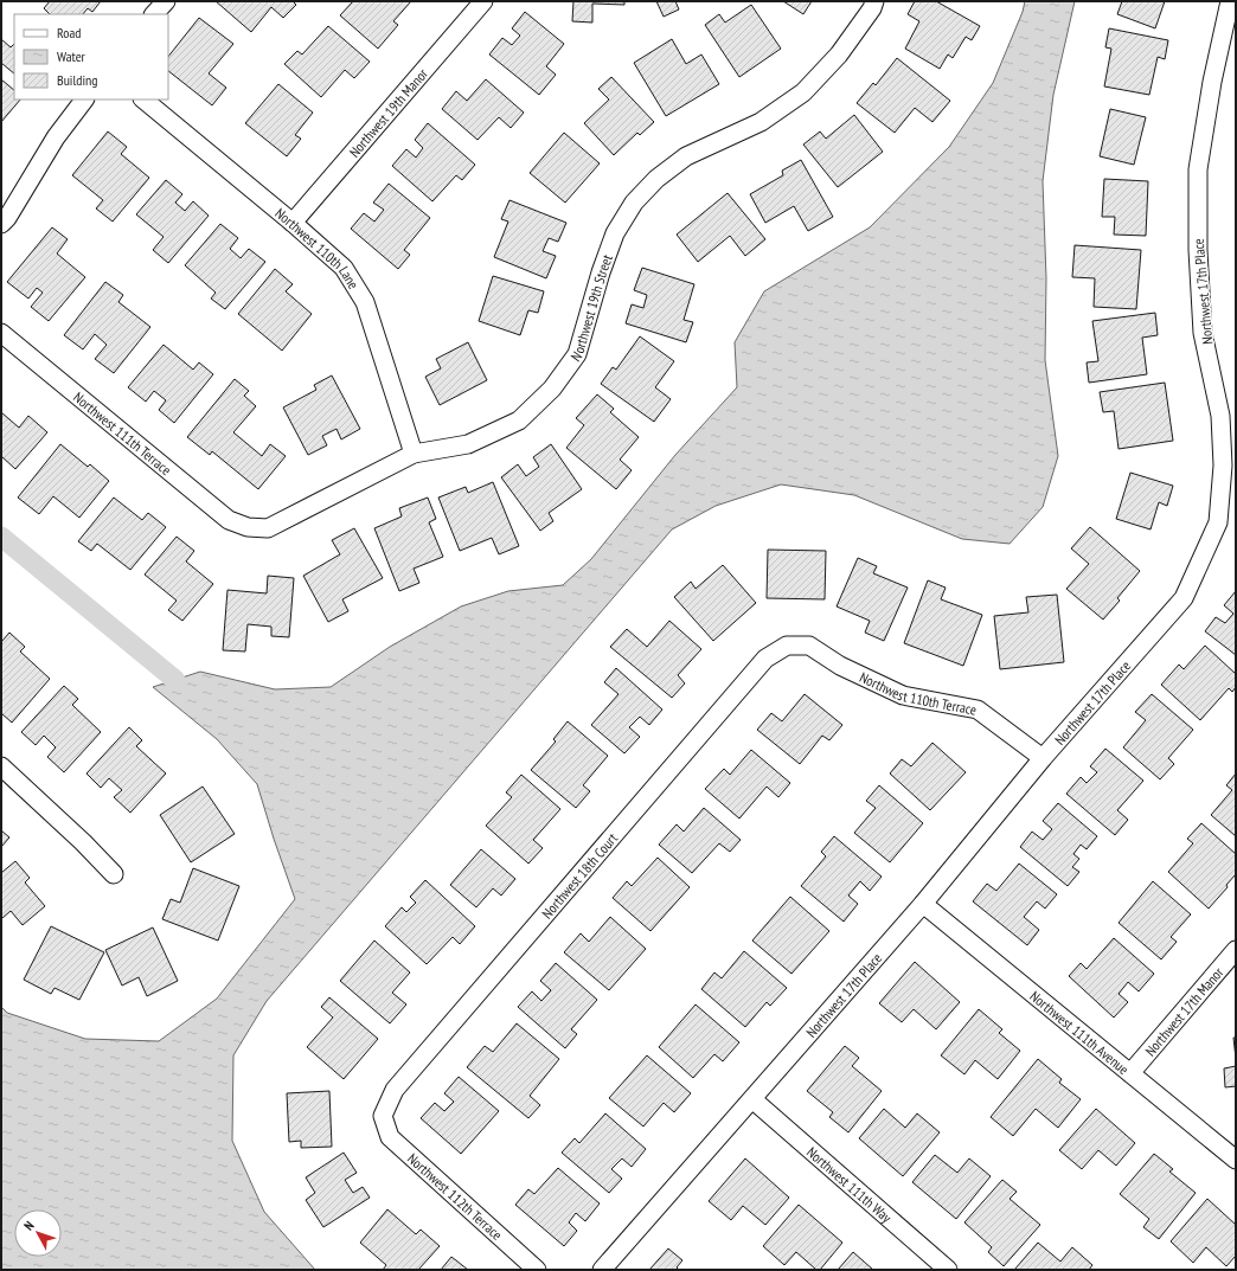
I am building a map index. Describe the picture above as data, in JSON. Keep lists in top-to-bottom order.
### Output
{
  "streets": {
    "street": [
      "Northwest 19th Manor",
      "Northwest 110th Lane",
      "Northwest 17th Place",
      "Northwest 19th Street",
      "Northwest 111th Terrace",
      "Northwest 110th Terrace",
      "Northwest 18th Court",
      "Northwest 17th Manor",
      "Northwest 111th Avenue",
      "Northwest 111th Way",
      "Northwest 112th Terrace"
    ]
  },
  "crossings": [
    ["Northwest 19th Manor", "Northwest 110th Lane"],
    ["Northwest 110th Lane", "Northwest 19th Street"],
    ["Northwest 17th Place", "Northwest 110th Terrace"],
    ["Northwest 17th Place", "Northwest 111th Avenue"],
    ["Northwest 17th Place", "Northwest 111th Way"],
    ["Northwest 19th Street", "Northwest 111th Terrace"],
    ["Northwest 110th Terrace", "Northwest 18th Court"],
    ["Northwest 18th Court", "Northwest 112th Terrace"],
    ["Northwest 17th Manor", "Northwest 111th Avenue"]
  ],
  "legend": ["Road", "Water", "Building"],
  "north": "top left"
}
